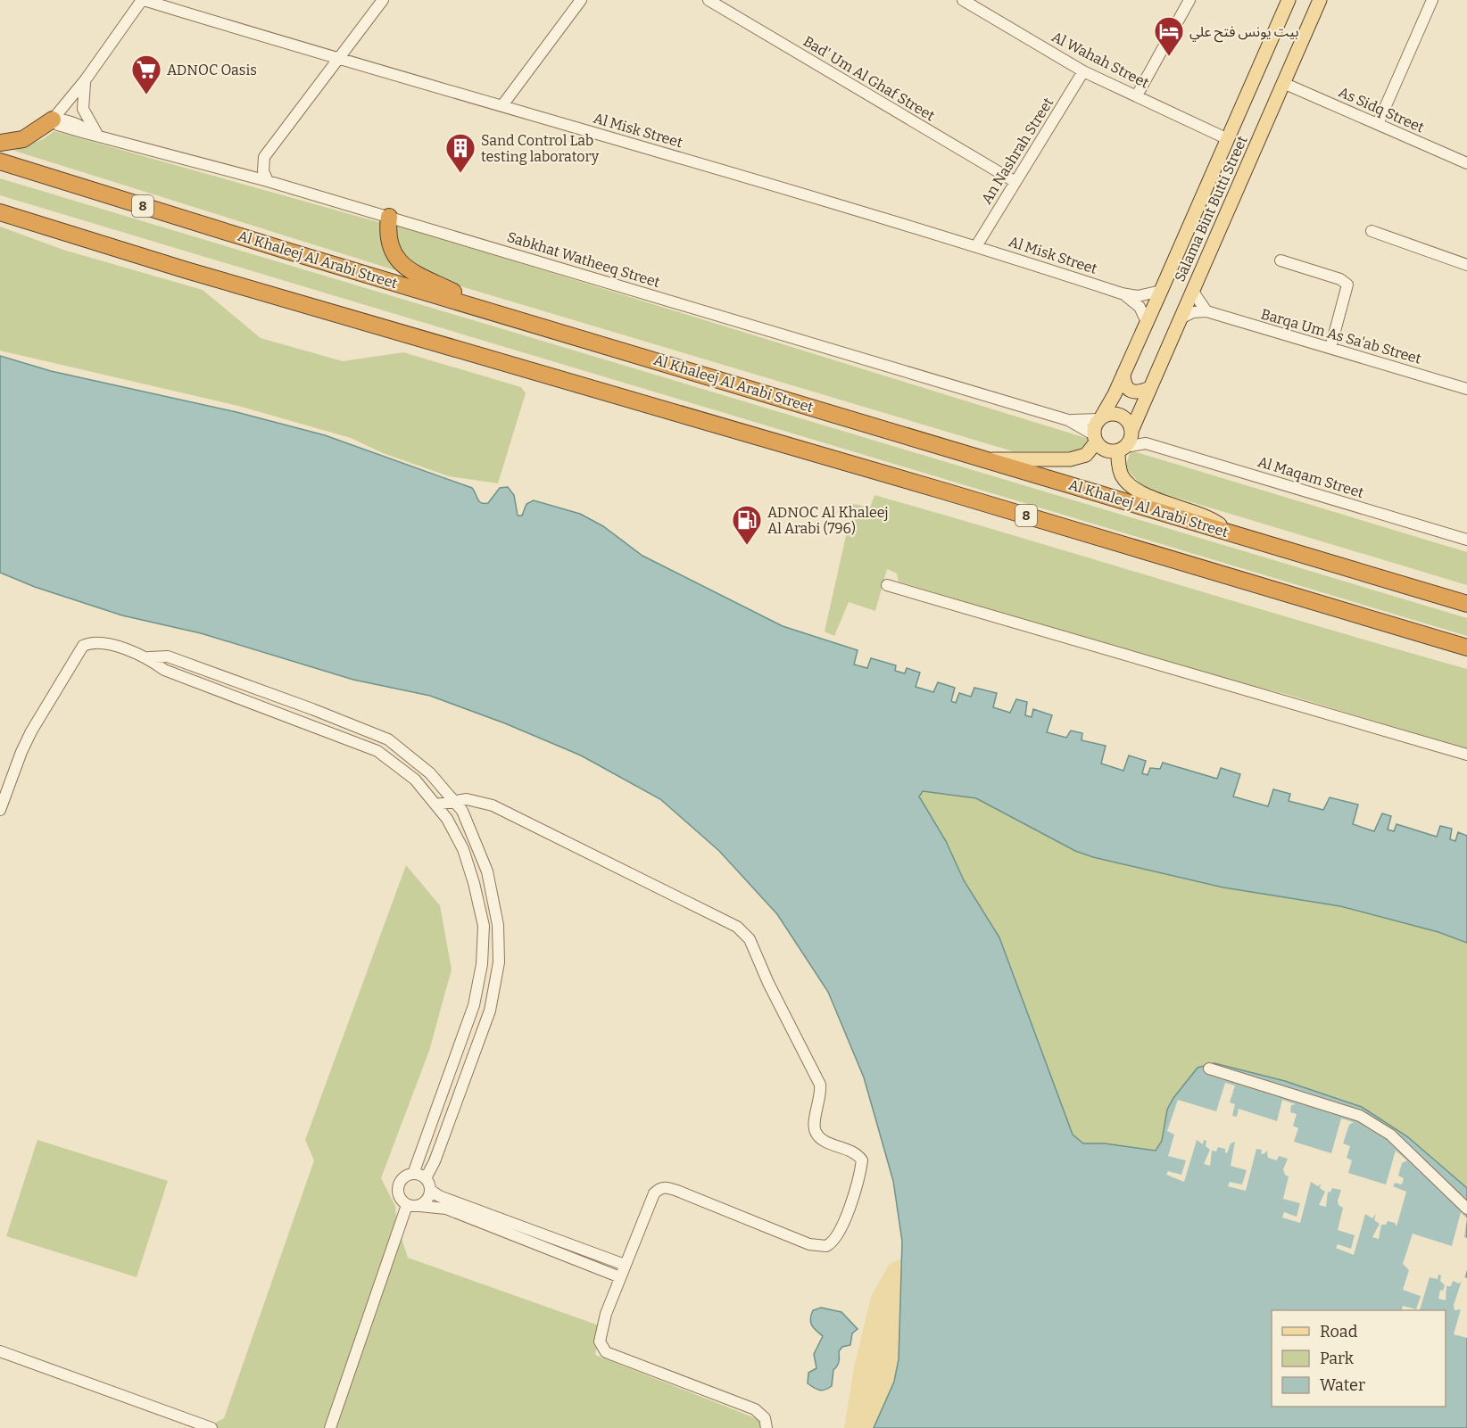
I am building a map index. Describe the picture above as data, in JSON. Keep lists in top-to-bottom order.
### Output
{
  "streets": {
    "highway": ["8", "Al Khaleej Al Arabi Street"],
    "main road": ["Salama Bint Butti Street"],
    "street": [
      "Al Wahah Street",
      "Bad' Um Al Ghaf Street",
      "As Sidq Street",
      "Al Misk Street",
      "An Nashrah Street",
      "Sabkhat Watheeq Street",
      "Barqa Um As Sa'ab Street",
      "Al Maqam Street"
    ]
  },
  "crossings": [
    ["Al Wahah Street", "An Nashrah Street"],
    ["Al Wahah Street", "Salama Bint Butti Street"],
    ["Bad' Um Al Ghaf Street", "An Nashrah Street"],
    ["As Sidq Street", "Salama Bint Butti Street"],
    ["Al Misk Street", "An Nashrah Street"],
    ["Al Misk Street", "Salama Bint Butti Street"],
    ["Salama Bint Butti Street", "Sabkhat Watheeq Street"],
    ["Salama Bint Butti Street", "Al Maqam Street"],
    ["Sabkhat Watheeq Street", "Al Maqam Street"]
  ],
  "places": {
    "hotel": ["بيت يونس فتح علي"],
    "supermarket": ["ADNOC Oasis"],
    "building": ["Sand Control Lab testing laboratory"],
    "fuel station": ["ADNOC Al Khaleej Al Arabi (796)"]
  },
  "legend": ["Road", "Park", "Water"]
}
